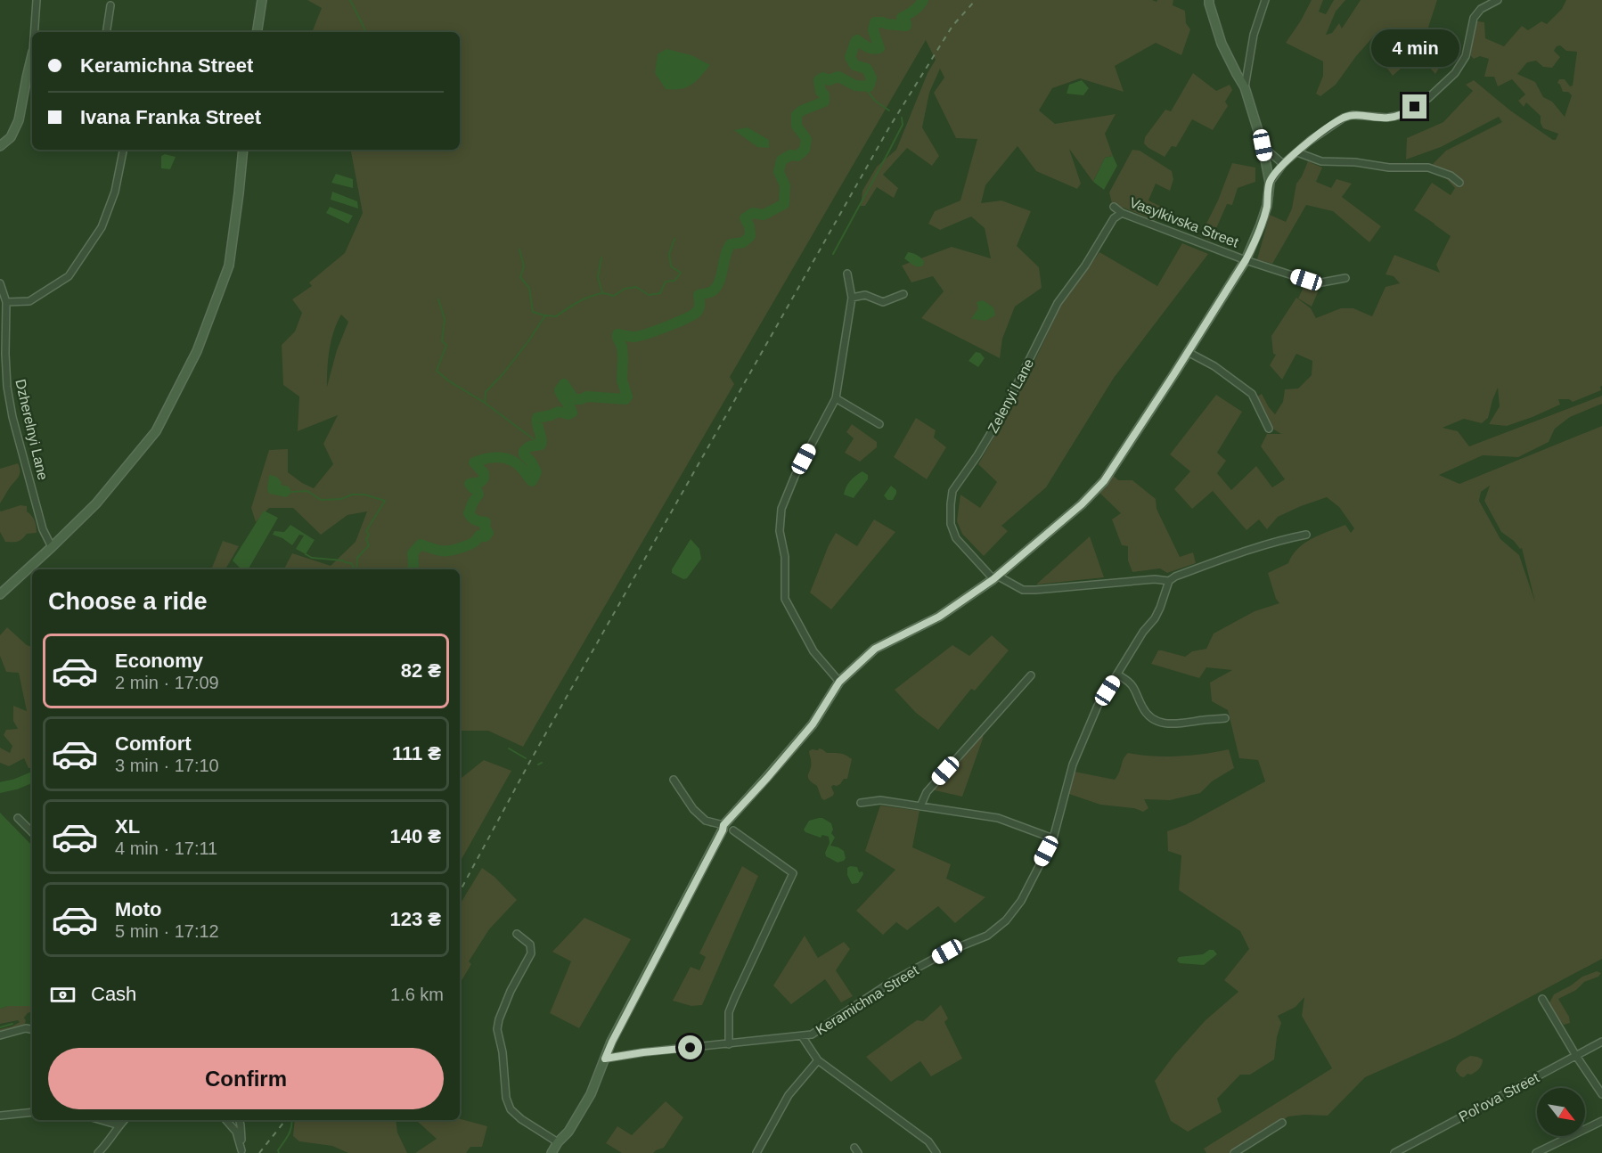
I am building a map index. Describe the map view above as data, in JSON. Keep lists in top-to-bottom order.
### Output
{
  "streets": {
    "street": [
      "Vasylkivska Street",
      "Zelenyi Lane",
      "Dzherelnyi Lane",
      "Keramichna Street",
      "Pol'ova Street"
    ]
  },
  "crossings": [
    ["Vasylkivska Street", "Zelenyi Lane"],
    ["Vasylkivska Street", "Keramichna Street"],
    ["Zelenyi Lane", "Keramichna Street"]
  ],
  "north": "bottom right",
  "page": {
    "bubble": "4 min",
    "banner": ["Keramichna Street", "Ivana Franka Street"],
    "heading": "Choose a ride",
    "list": [
      {
        "name": "Economy",
        "note": "2 min · 17:09",
        "value": "82 ₴"
      },
      {
        "name": "Comfort",
        "note": "3 min · 17:10",
        "value": "111 ₴"
      },
      {
        "name": "XL",
        "note": "4 min · 17:11",
        "value": "140 ₴"
      },
      {
        "name": "Moto",
        "note": "5 min · 17:12",
        "value": "123 ₴"
      }
    ],
    "pay": ["Cash", "1.6 km"],
    "buttons": "Confirm"
  }
}
